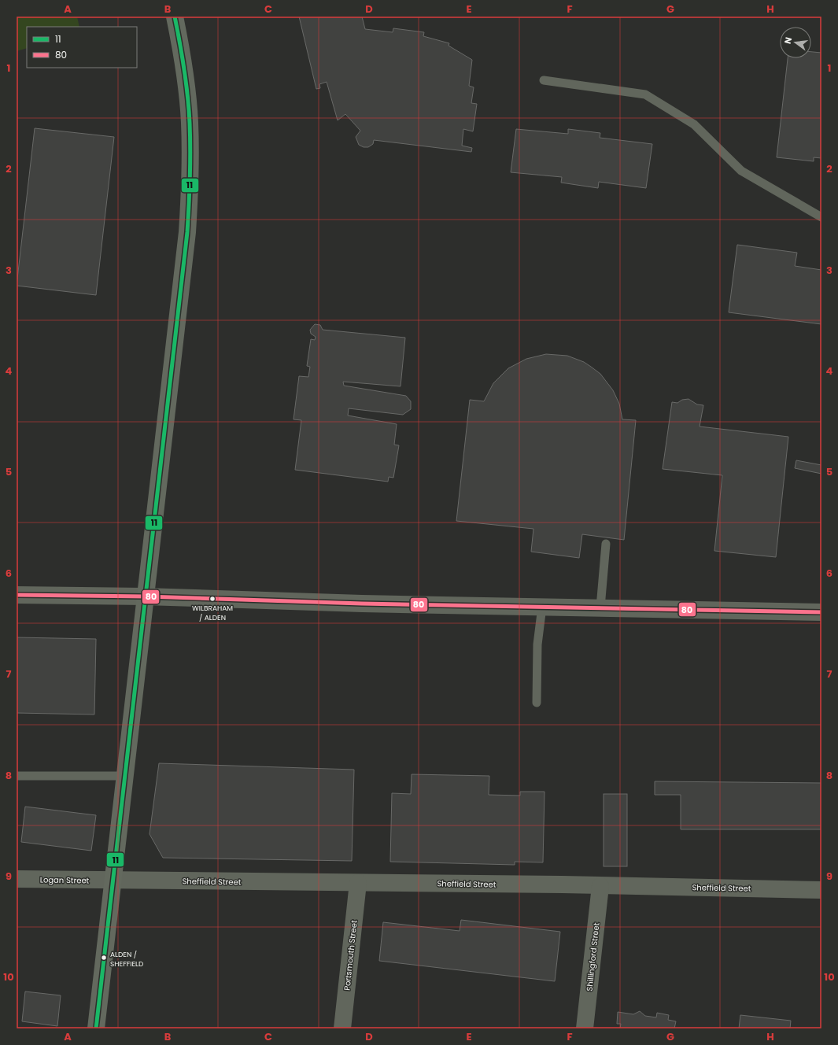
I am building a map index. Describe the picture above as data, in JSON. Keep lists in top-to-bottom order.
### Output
{
  "streets": {
    "street": [
      "Logan Street",
      "Sheffield Street",
      "Portsmouth Street",
      "Shillingford Street"
    ]
  },
  "crossings": [
    ["Logan Street", "Sheffield Street"],
    ["Sheffield Street", "Portsmouth Street"],
    ["Sheffield Street", "Shillingford Street"]
  ],
  "places": ["WILBRAHAM / ALDEN", "ALDEN / SHEFFIELD"],
  "lines": ["transit line 11", "transit line 80"],
  "legend": ["11", "80"],
  "north": "left",
  "grid": {
    "columns": [
      "A",
      "B",
      "C",
      "D",
      "E",
      "F",
      "G",
      "H"
    ],
    "rows": [
      "1",
      "2",
      "3",
      "4",
      "5",
      "6",
      "7",
      "8",
      "9",
      "10"
    ]
  }
}
